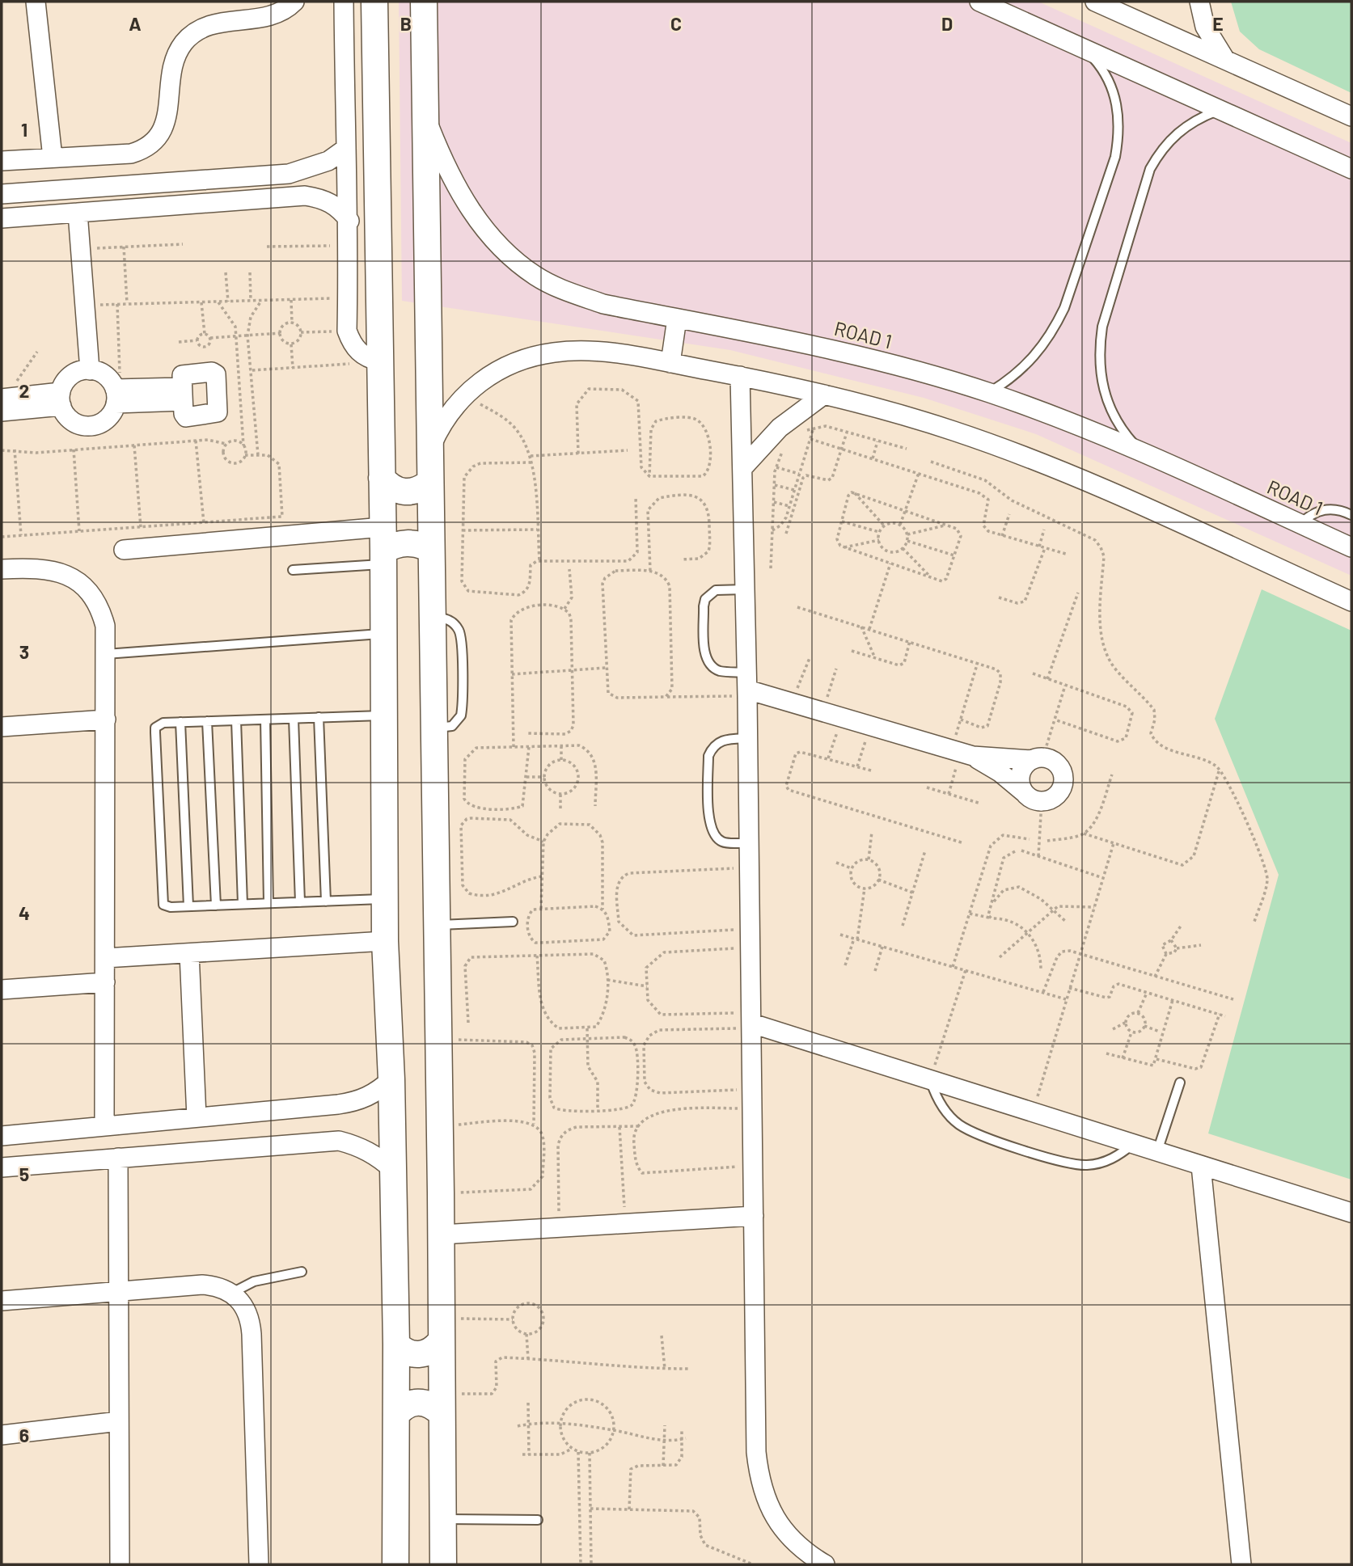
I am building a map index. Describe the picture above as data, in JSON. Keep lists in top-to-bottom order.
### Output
{
  "streets": {
    "street": ["ROAD 1"]
  },
  "grid": {
    "columns": [
      "A",
      "B",
      "C",
      "D",
      "E"
    ],
    "rows": [
      "1",
      "2",
      "3",
      "4",
      "5",
      "6"
    ]
  }
}
